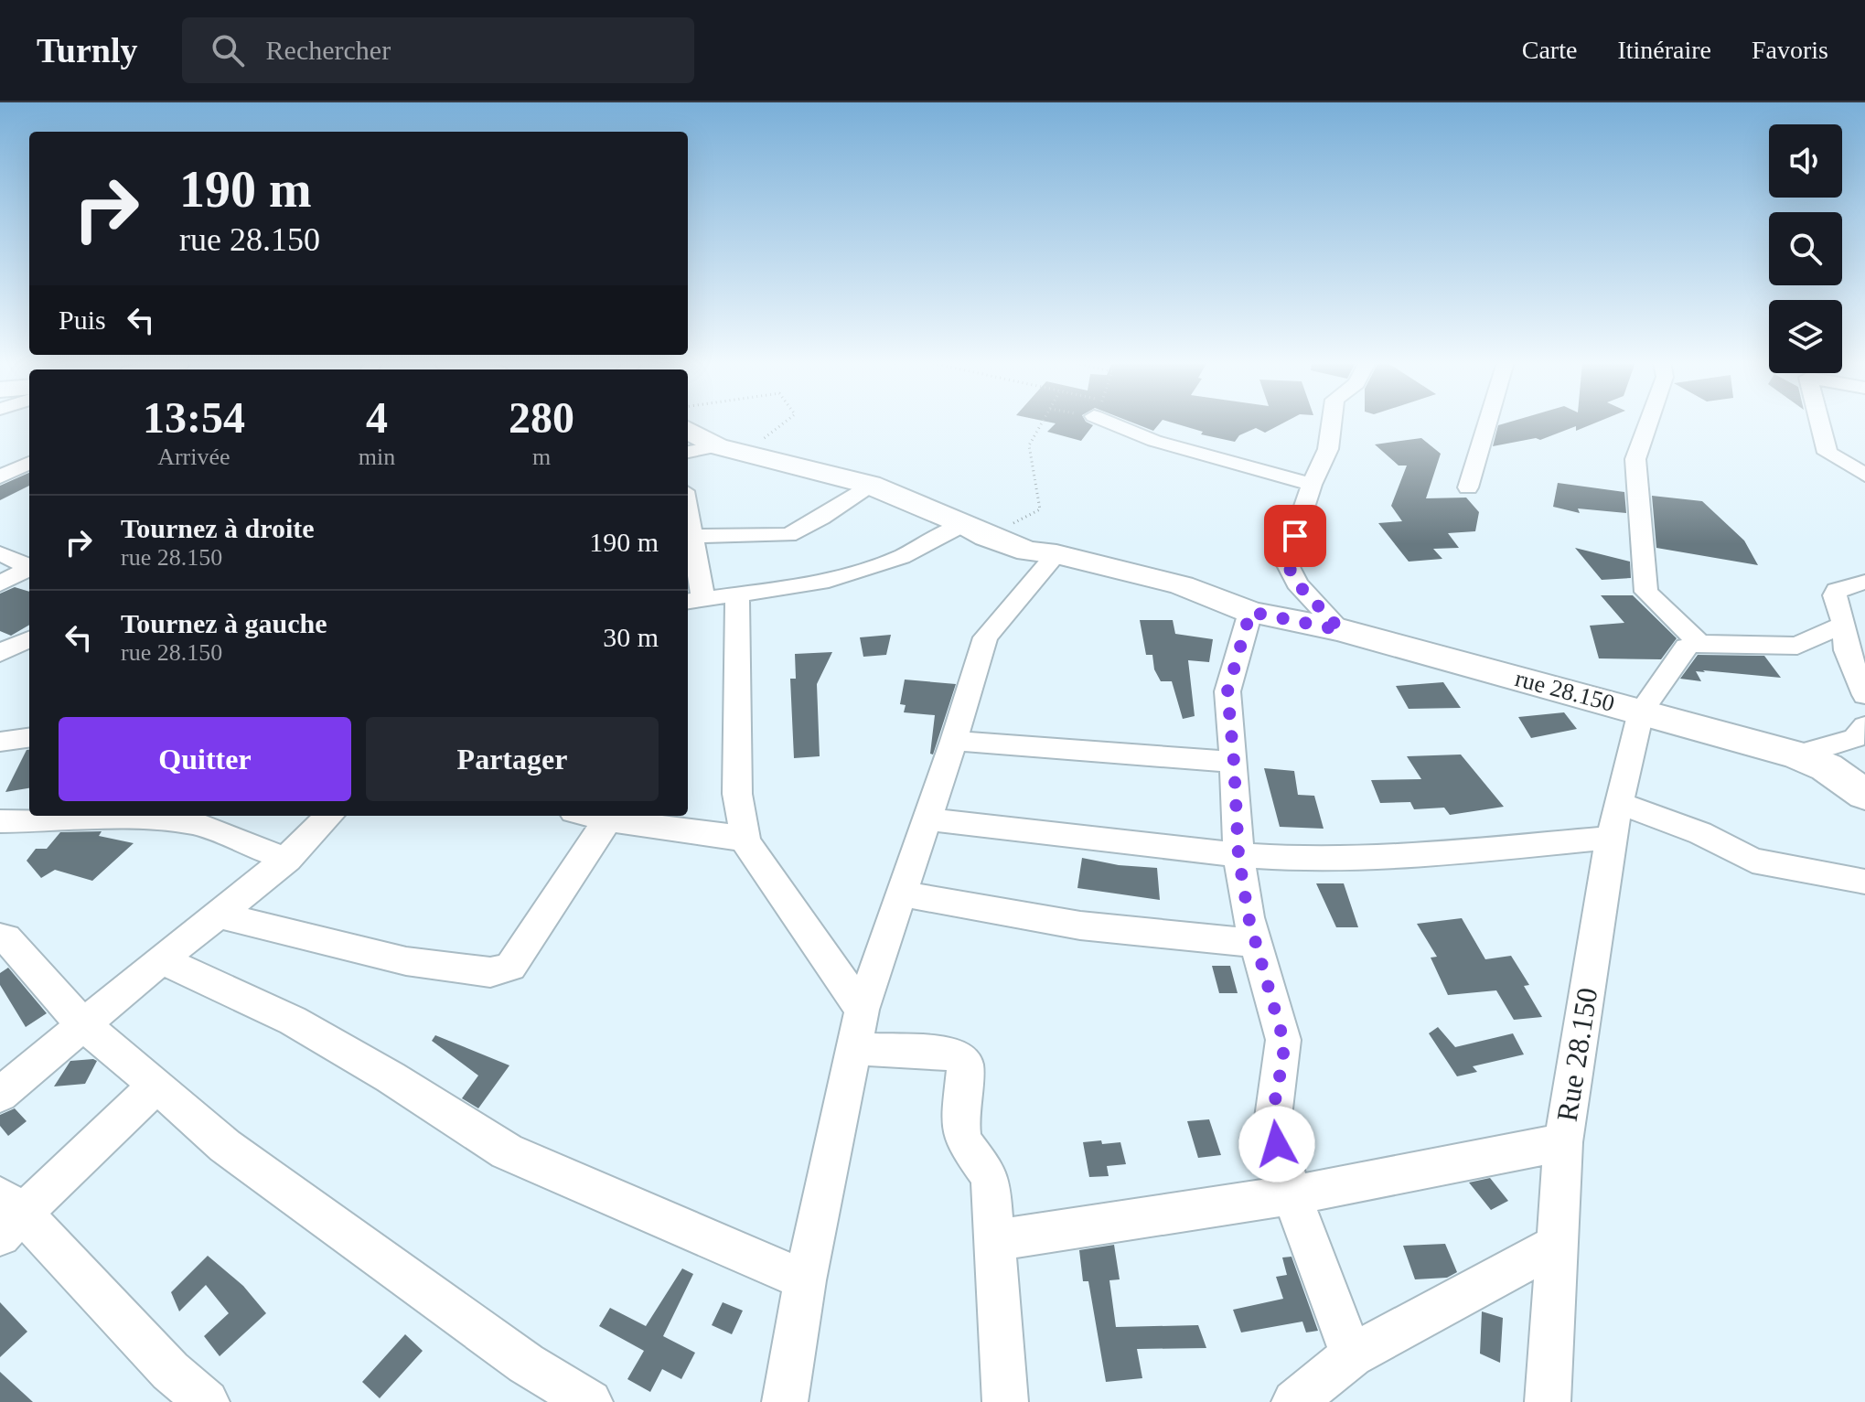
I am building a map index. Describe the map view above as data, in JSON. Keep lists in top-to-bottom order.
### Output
{
  "streets": {
    "street": ["rue 28.150", "Rue 28.150"]
  },
  "crossings": [
    ["rue 28.150", "Rue 28.150"]
  ],
  "page": {
    "header": "Turnly",
    "search": "Rechercher",
    "nav": ["Carte", "Itinéraire", "Favoris"],
    "turn": ["190 m", "rue 28.150"],
    "then": "Puis",
    "eta": [
      "13:54",
      "Arrivée",
      "4",
      "min",
      "280",
      "m"
    ],
    "list": [
      {
        "name": "Tournez à droite",
        "note": "rue 28.150",
        "value": "190 m"
      },
      {
        "name": "Tournez à gauche",
        "note": "rue 28.150",
        "value": "30 m"
      }
    ],
    "buttons": ["Quitter", "Partager"]
  }
}
